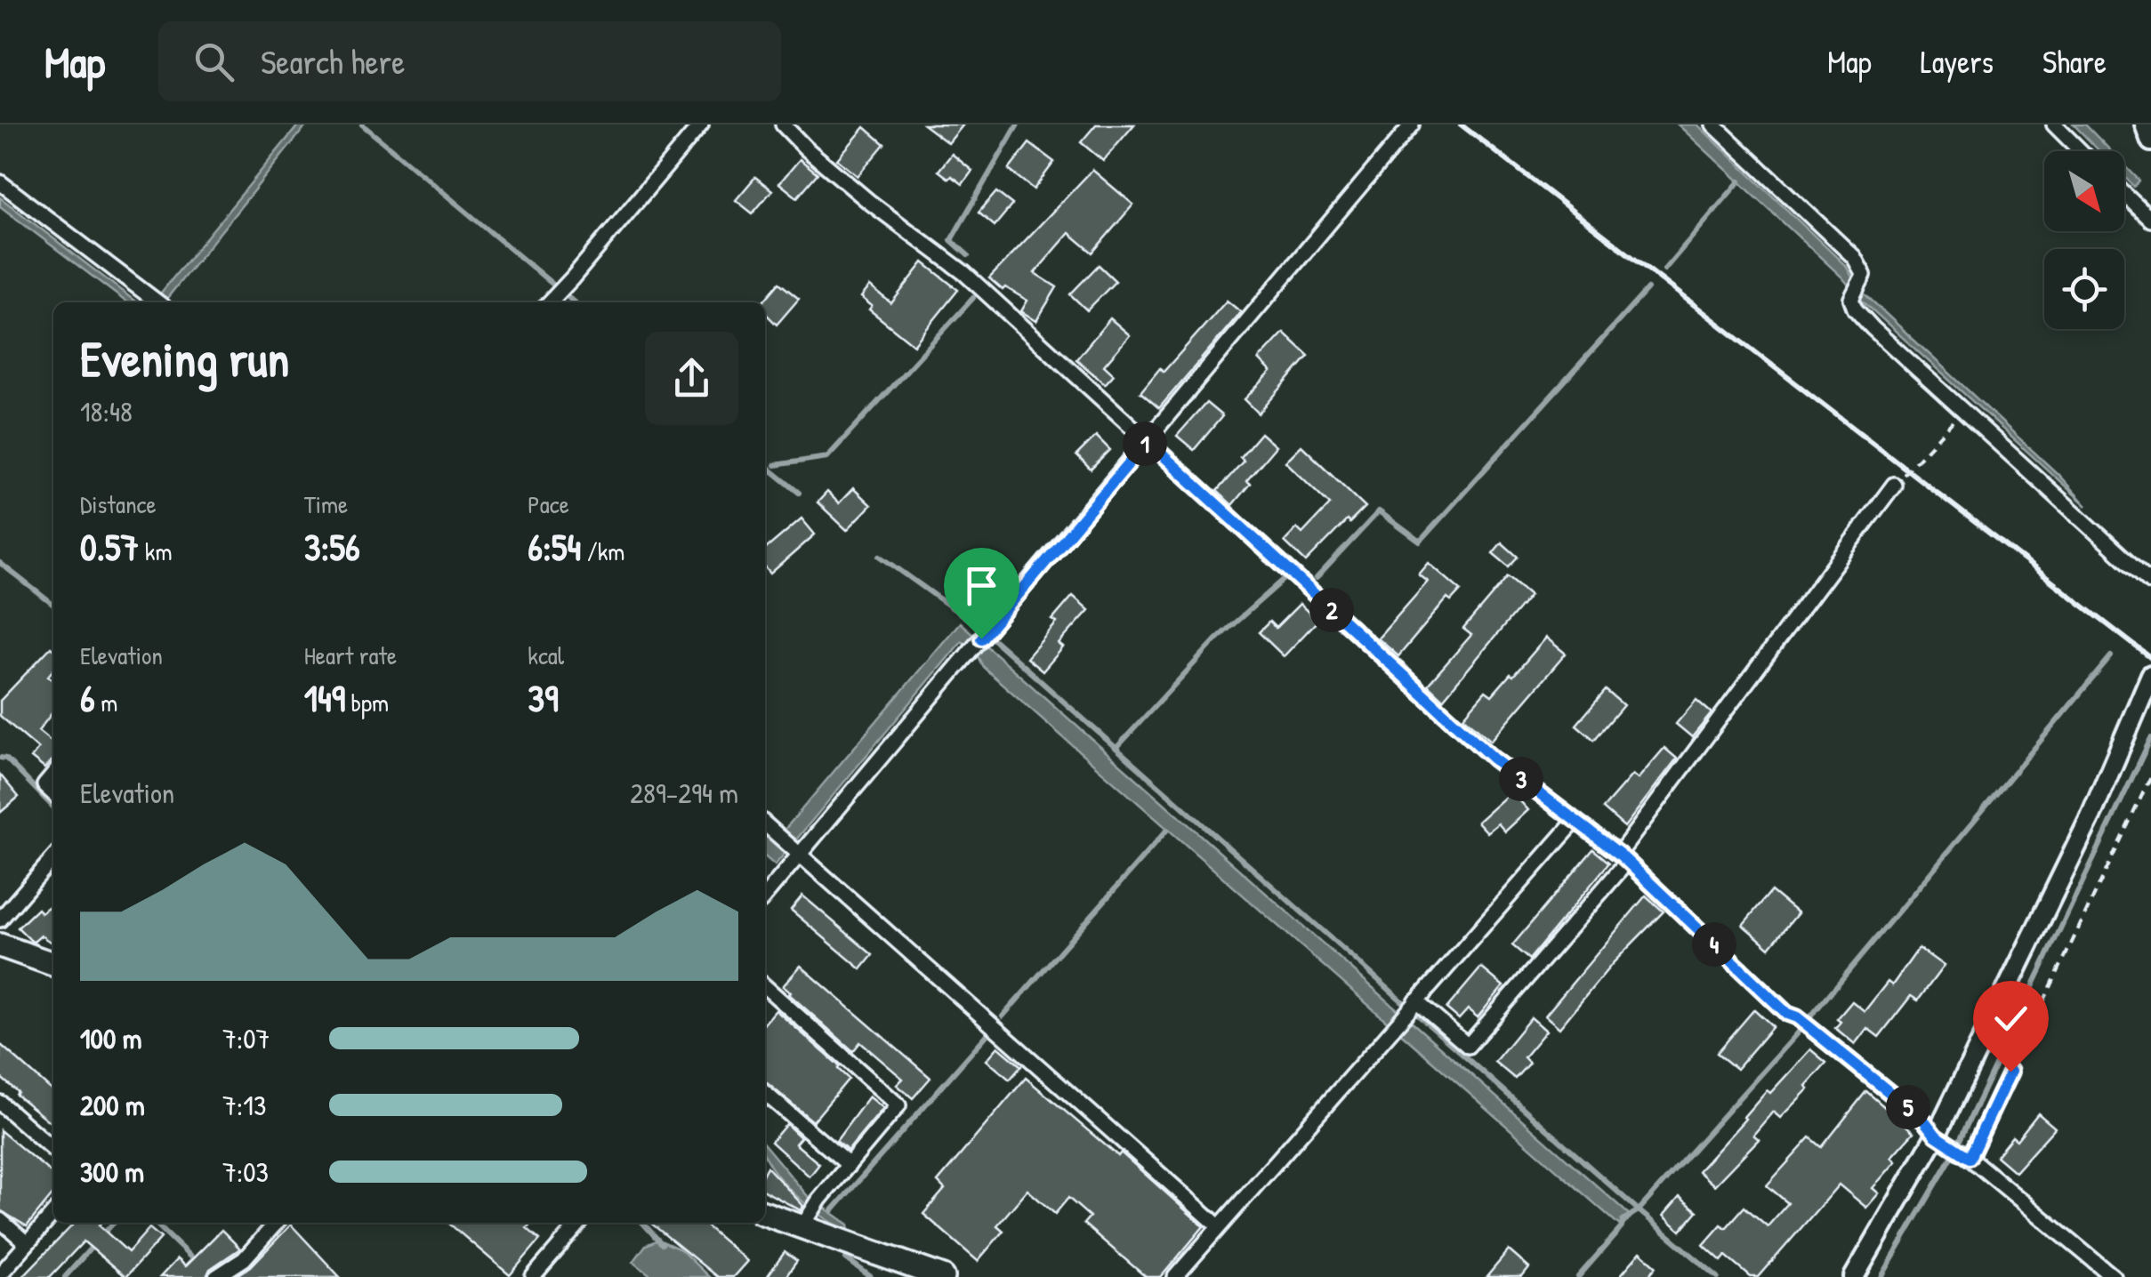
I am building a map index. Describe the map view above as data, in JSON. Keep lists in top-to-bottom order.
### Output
{
  "north": "bottom right",
  "page": {
    "header": "Map",
    "search": "Search here",
    "nav": ["Map", "Layers", "Share"],
    "heading": ["Evening run", "18:48"],
    "pins": [
      "1",
      "2",
      "3",
      "4",
      "5"
    ],
    "stats": [
      ["Distance", "0.57 km"],
      ["Time", "3:56"],
      ["Pace", "6:54 /km"],
      ["Elevation", "6 m"],
      ["Heart rate", "149 bpm"],
      ["kcal", "39"]
    ],
    "chart": ["Elevation", "289–294 m"],
    "list": [
      {
        "name": "100 m",
        "note": "7:07"
      },
      {
        "name": "200 m",
        "note": "7:13"
      },
      {
        "name": "300 m",
        "note": "7:03"
      }
    ]
  }
}
